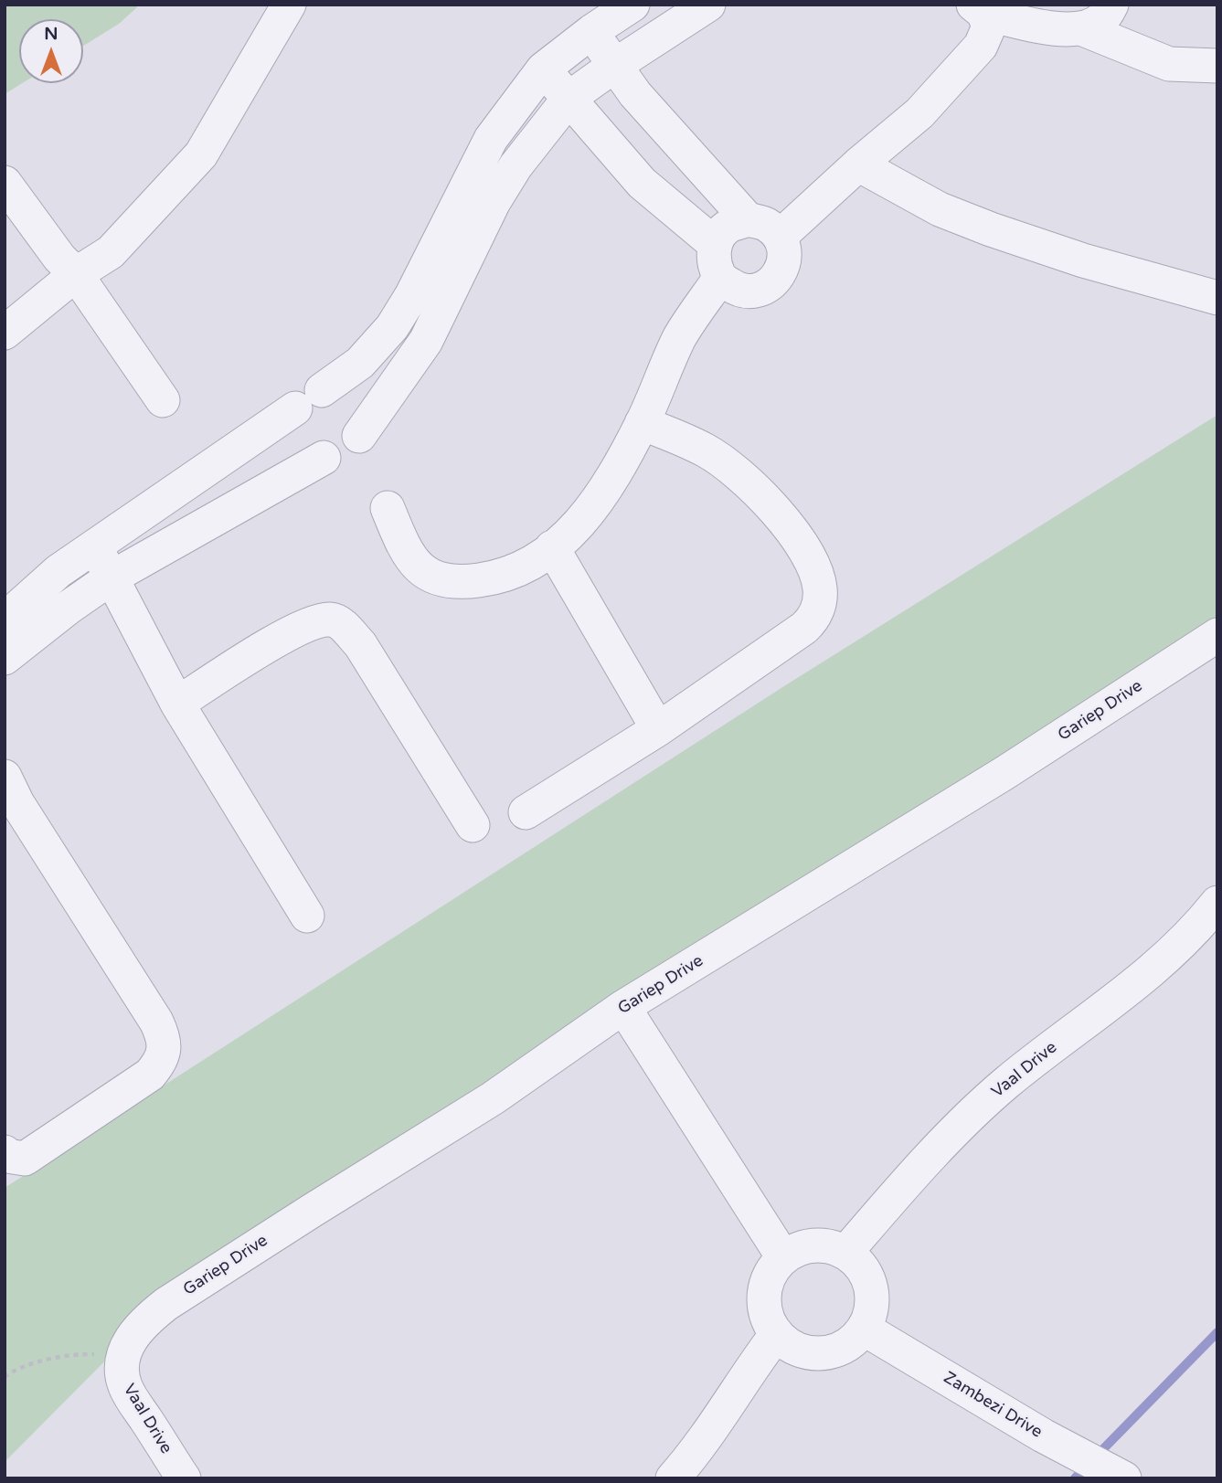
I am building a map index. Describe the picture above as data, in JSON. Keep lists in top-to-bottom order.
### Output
{
  "streets": {
    "street": ["Gariep Drive", "Vaal Drive", "Zambezi Drive"]
  },
  "crossings": [
    ["Gariep Drive", "Vaal Drive"],
    ["Vaal Drive", "Zambezi Drive"]
  ],
  "north": "top"
}
